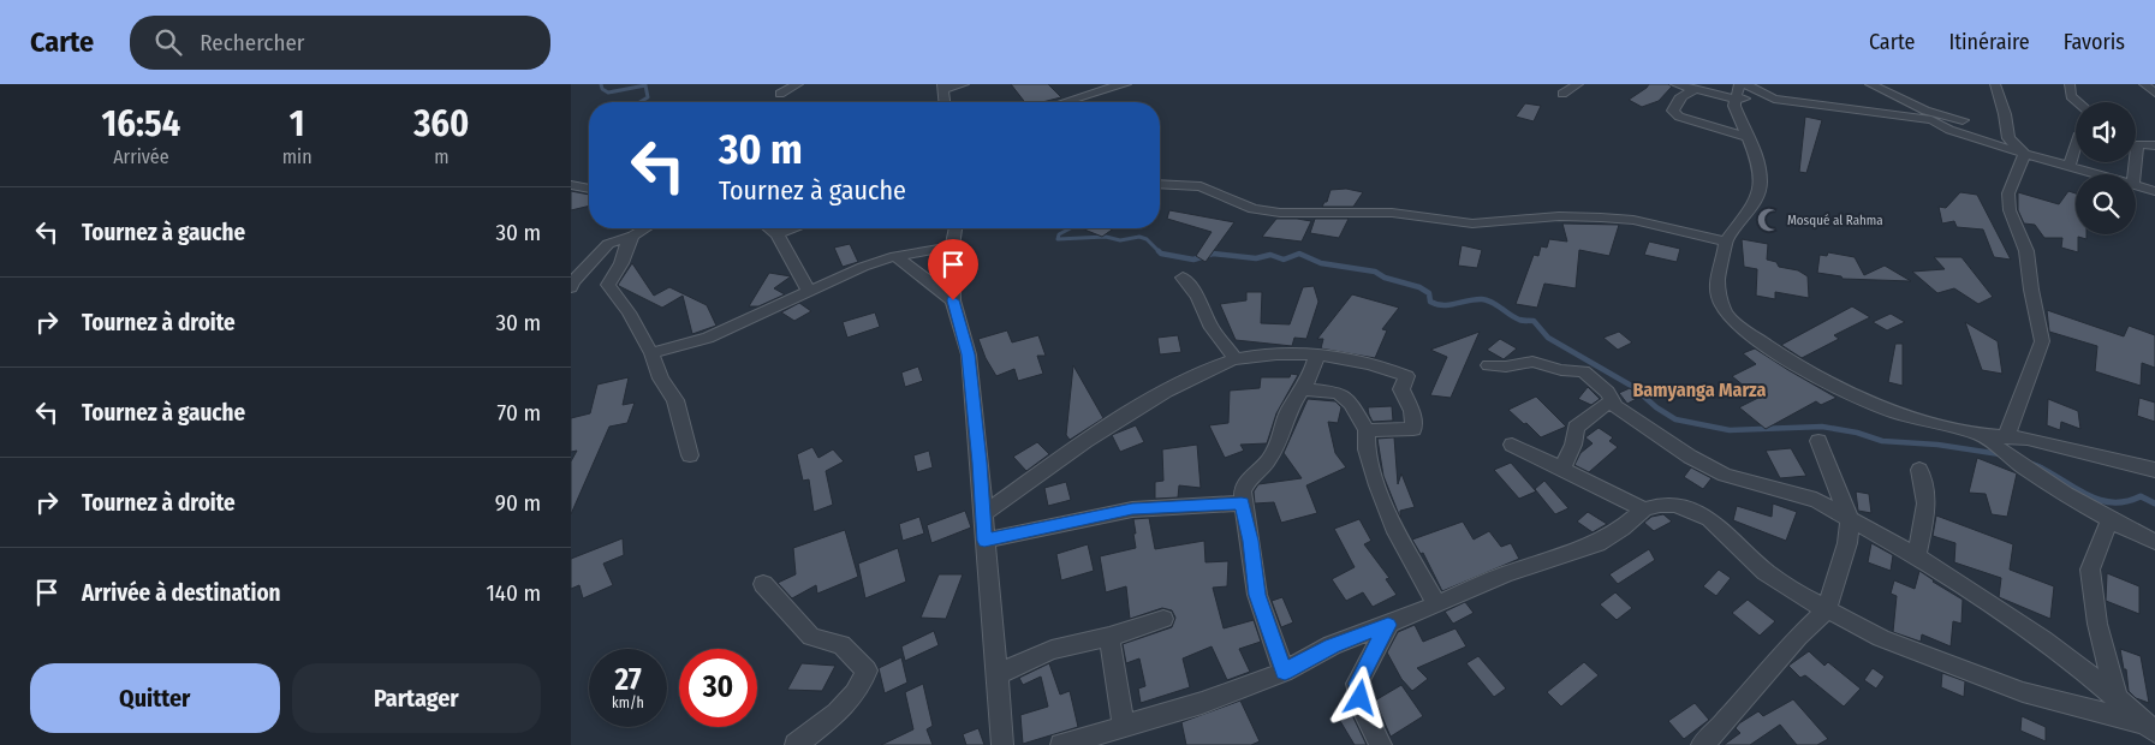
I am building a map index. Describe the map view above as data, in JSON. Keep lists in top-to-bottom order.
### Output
{
  "districts": ["Bamyanga Marza"],
  "places": {
    "mosque": ["Mosqué al Rahma"]
  },
  "page": {
    "header": "Carte",
    "search": "Rechercher",
    "nav": ["Carte", "Itinéraire", "Favoris"],
    "eta": [
      "16:54",
      "Arrivée",
      "1",
      "min",
      "360",
      "m"
    ],
    "turn": ["30 m", "Tournez à gauche"],
    "list": [
      {
        "name": "Tournez à gauche",
        "value": "30 m"
      },
      {
        "name": "Tournez à droite",
        "value": "30 m"
      },
      {
        "name": "Tournez à gauche",
        "value": "70 m"
      },
      {
        "name": "Tournez à droite",
        "value": "90 m"
      },
      {
        "name": "Arrivée à destination",
        "value": "140 m"
      }
    ],
    "speed": "27 km/h",
    "limit": "30",
    "buttons": ["Quitter", "Partager"]
  }
}
